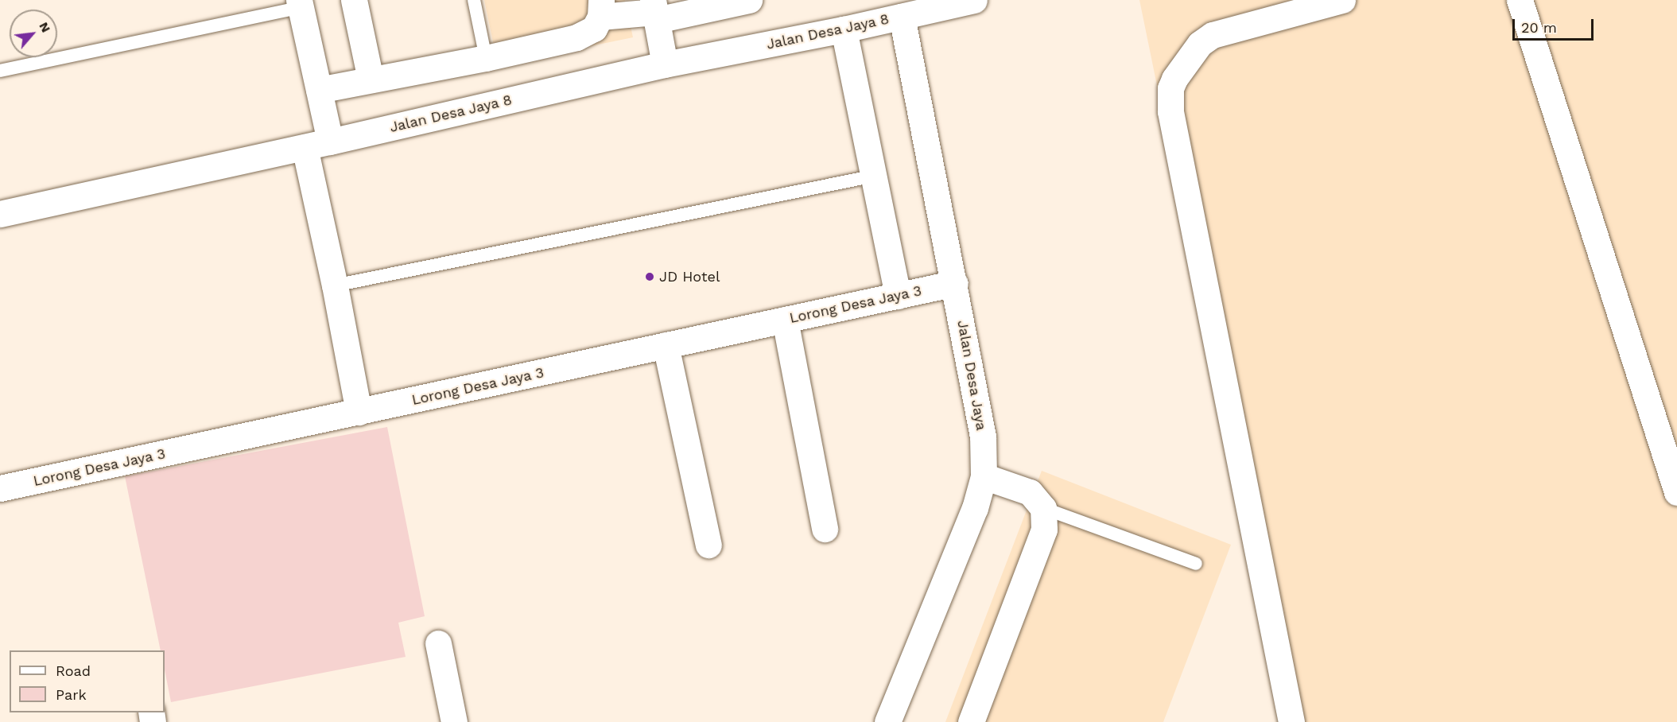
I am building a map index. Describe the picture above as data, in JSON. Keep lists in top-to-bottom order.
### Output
{
  "streets": {
    "street": ["Jalan Desa Jaya 8", "Lorong Desa Jaya 3", "Jalan Desa Jaya"]
  },
  "crossings": [
    ["Jalan Desa Jaya 8", "Jalan Desa Jaya"],
    ["Lorong Desa Jaya 3", "Jalan Desa Jaya"]
  ],
  "places": ["JD Hotel"],
  "legend": ["Road", "Park"],
  "scale_bar": "20 m",
  "north": "top right"
}
